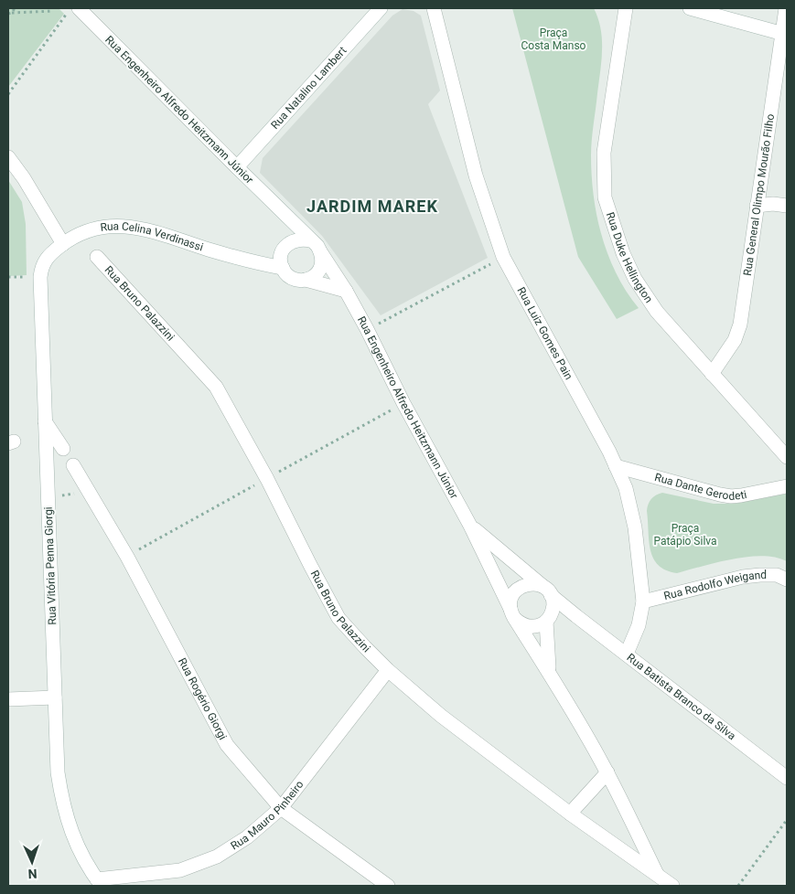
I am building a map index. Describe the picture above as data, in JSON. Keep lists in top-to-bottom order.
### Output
{
  "streets": {
    "street": [
      "Rua Natalino Lambert",
      "Rua Engenheiro Alfredo Heitzmann Júnior",
      "Rua General Olimpo Mourão Filho",
      "Rua Celina Verdinassi",
      "Rua Duke Hellington",
      "Rua Bruno Palazzini",
      "Rua Luiz Gomes Pain",
      "Rua Dante Gerodeti",
      "Rua Vitória Penna Giorgi",
      "Rua Rodolfo Weigand",
      "Rua Batista Branco da Silva",
      "Rua Rogério Giorgi",
      "Rua Mauro Pinheiro"
    ]
  },
  "crossings": [
    ["Rua Natalino Lambert", "Rua Engenheiro Alfredo Heitzmann Júnior"],
    ["Rua Engenheiro Alfredo Heitzmann Júnior", "Rua Celina Verdinassi"],
    ["Rua Engenheiro Alfredo Heitzmann Júnior", "Rua Bruno Palazzini"],
    ["Rua Engenheiro Alfredo Heitzmann Júnior", "Rua Batista Branco da Silva"],
    ["Rua General Olimpo Mourão Filho", "Rua Duke Hellington"],
    ["Rua Celina Verdinassi", "Rua Vitória Penna Giorgi"],
    ["Rua Bruno Palazzini", "Rua Mauro Pinheiro"],
    ["Rua Luiz Gomes Pain", "Rua Dante Gerodeti"],
    ["Rua Luiz Gomes Pain", "Rua Rodolfo Weigand"],
    ["Rua Luiz Gomes Pain", "Rua Batista Branco da Silva"],
    ["Rua Vitória Penna Giorgi", "Rua Mauro Pinheiro"],
    ["Rua Rogério Giorgi", "Rua Mauro Pinheiro"]
  ],
  "districts": ["JARDIM MAREK"],
  "parks": ["Praça Costa Manso", "Praça Patápio Silva"],
  "north": "bottom"
}
